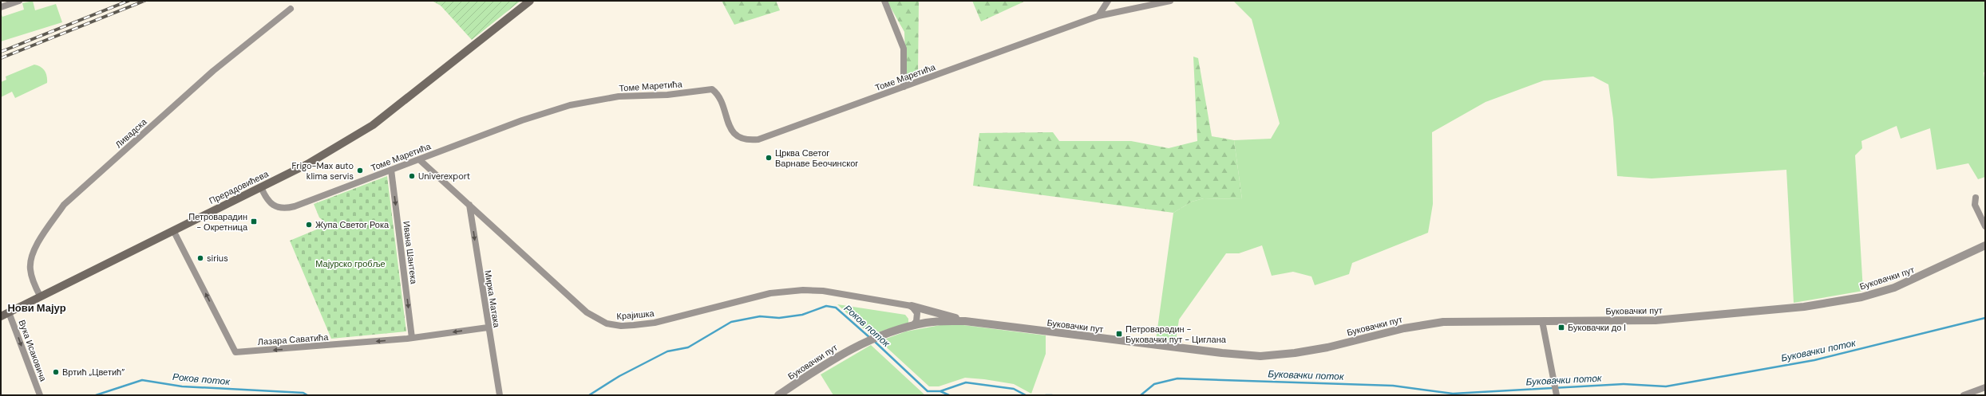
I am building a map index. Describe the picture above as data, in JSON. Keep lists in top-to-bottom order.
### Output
{
  "streets": {
    "main road": ["Прерадовићева"],
    "street": [
      "Томе Маретића",
      "Ливадска",
      "Ивана Шантека",
      "Буковачки пут",
      "Мирка Матака",
      "Крајишка",
      "Лазара Саватића",
      "Вука Исаковича"
    ]
  },
  "crossings": [
    ["Томе Маретића", "Прерадовићева"],
    ["Томе Маретића", "Ивана Шантека"],
    ["Томе Маретића", "Крајишка"],
    ["Ливадска", "Прерадовићева"],
    ["Прерадовићева", "Лазара Саватића"],
    ["Прерадовићева", "Вука Исаковича"],
    ["Ивана Шантека", "Лазара Саватића"],
    ["Мирка Матака", "Крајишка"],
    ["Мирка Матака", "Лазара Саватића"]
  ],
  "one_way": [
    "Ивана Шантека",
    "Мирка Матака",
    "Лазара Саватића",
    "Вука Исаковича"
  ],
  "districts": ["Нови Мајур"],
  "water": ["Роков поток", "Буковачки поток"],
  "parks": ["Мајурско гробље"],
  "places": {
    "other": [
      "Црква Светог Варнаве Беочинског",
      "Frigo-Max auto klima servis",
      "Univerexport",
      "Жупа Светог Рока",
      "sirius",
      "Вртић „Цветић”"
    ],
    "transit": ["Петроварадин - Окретница", "Буковачки до I", "Петроварадин - Буковачки пут - Циглана"]
  }
}
